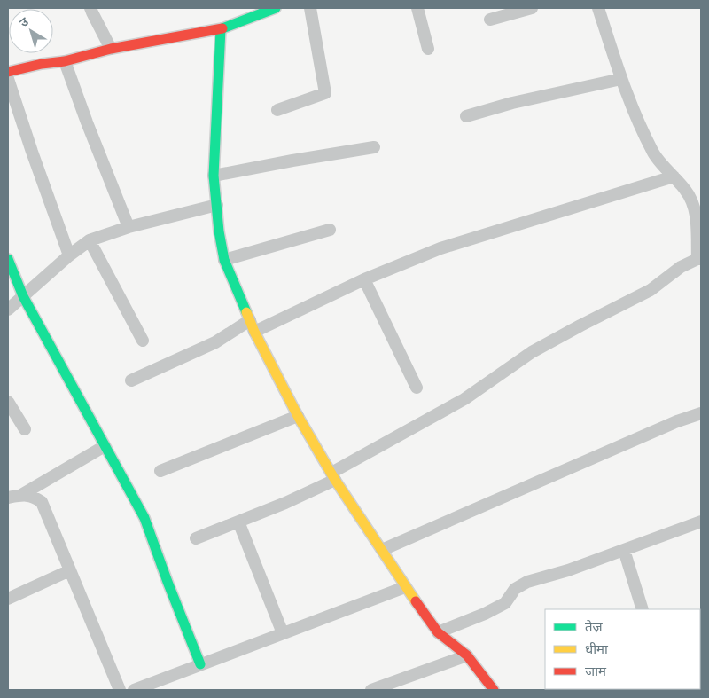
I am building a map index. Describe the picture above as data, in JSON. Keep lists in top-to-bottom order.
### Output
{
  "legend": ["तेज़", "धीमा", "जाम"],
  "north": "top left"
}
